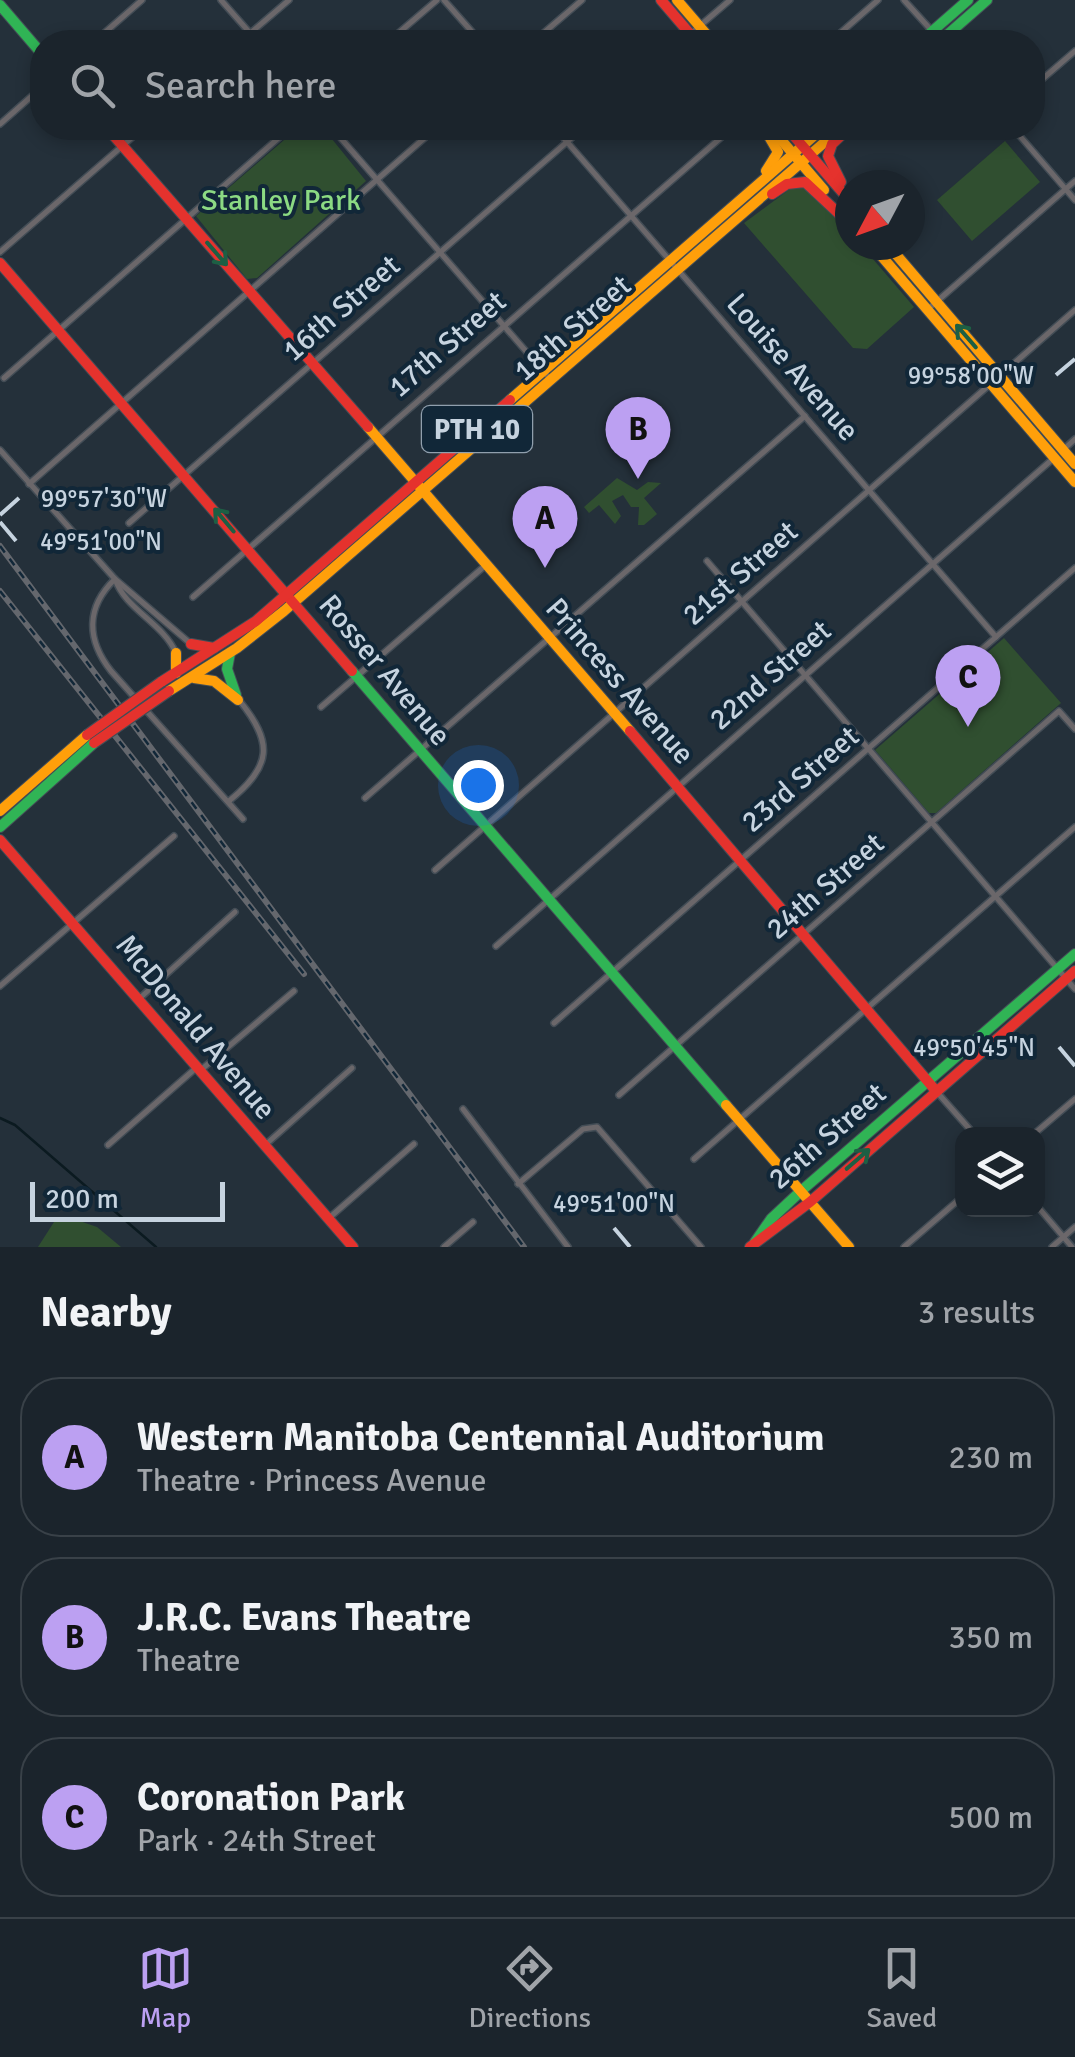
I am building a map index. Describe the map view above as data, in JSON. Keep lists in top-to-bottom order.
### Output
{
  "streets": {
    "street": [
      "16th Street",
      "18th Street",
      "17th Street",
      "Louise Avenue",
      "PTH 10",
      "21st Street",
      "Rosser Avenue",
      "22nd Street",
      "Princess Avenue",
      "23rd Street",
      "24th Street",
      "McDonald Avenue",
      "26th Street"
    ]
  },
  "crossings": [
    ["16th Street", "Louise Avenue"],
    ["16th Street", "Rosser Avenue"],
    ["16th Street", "Princess Avenue"],
    ["18th Street", "Louise Avenue"],
    ["18th Street", "PTH 10"],
    ["18th Street", "Rosser Avenue"],
    ["18th Street", "Princess Avenue"],
    ["17th Street", "Louise Avenue"],
    ["17th Street", "Rosser Avenue"],
    ["17th Street", "Princess Avenue"],
    ["Louise Avenue", "21st Street"],
    ["Louise Avenue", "22nd Street"],
    ["Louise Avenue", "23rd Street"],
    ["21st Street", "Rosser Avenue"],
    ["21st Street", "Princess Avenue"],
    ["Rosser Avenue", "22nd Street"],
    ["Rosser Avenue", "23rd Street"],
    ["Rosser Avenue", "24th Street"],
    ["Rosser Avenue", "26th Street"],
    ["22nd Street", "Princess Avenue"],
    ["Princess Avenue", "23rd Street"],
    ["Princess Avenue", "24th Street"],
    ["Princess Avenue", "26th Street"]
  ],
  "parks": ["Stanley Park"],
  "scale_bar": "200 m",
  "north": "bottom left",
  "page": {
    "search": "Search here",
    "pins": ["B", "A", "C"],
    "scale": "200 m",
    "heading": ["Nearby", "3 results"],
    "list": [
      {
        "mark": "A",
        "name": "Western Manitoba Centennial Auditorium",
        "note": "Theatre · Princess Avenue",
        "value": "230 m"
      },
      {
        "mark": "B",
        "name": "J.R.C. Evans Theatre",
        "note": "Theatre",
        "value": "350 m"
      },
      {
        "mark": "C",
        "name": "Coronation Park",
        "note": "Park · 24th Street",
        "value": "500 m"
      }
    ],
    "nav": ["Map", "Directions", "Saved"]
  },
  "coordinates": [
    "99°58'00\"W",
    "99°57'30\"W",
    "49°51'00\"N",
    "49°50'45\"N"
  ]
}
